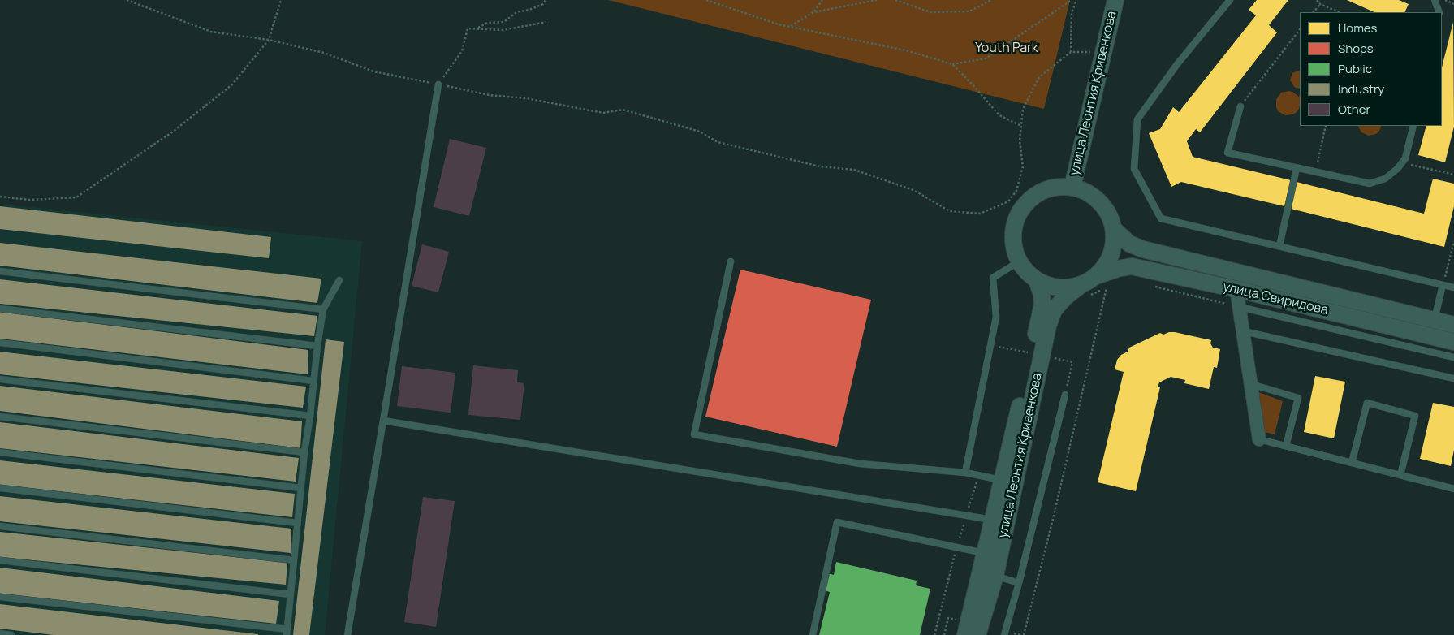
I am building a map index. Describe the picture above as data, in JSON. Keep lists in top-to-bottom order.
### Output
{
  "streets": {
    "street": ["улица Леонтия Кривенкова", "улица Свиридова"]
  },
  "crossings": [
    ["улица Леонтия Кривенкова", "улица Свиридова"]
  ],
  "parks": ["Youth Park"],
  "legend": [
    "Homes",
    "Shops",
    "Public",
    "Industry",
    "Other"
  ]
}
